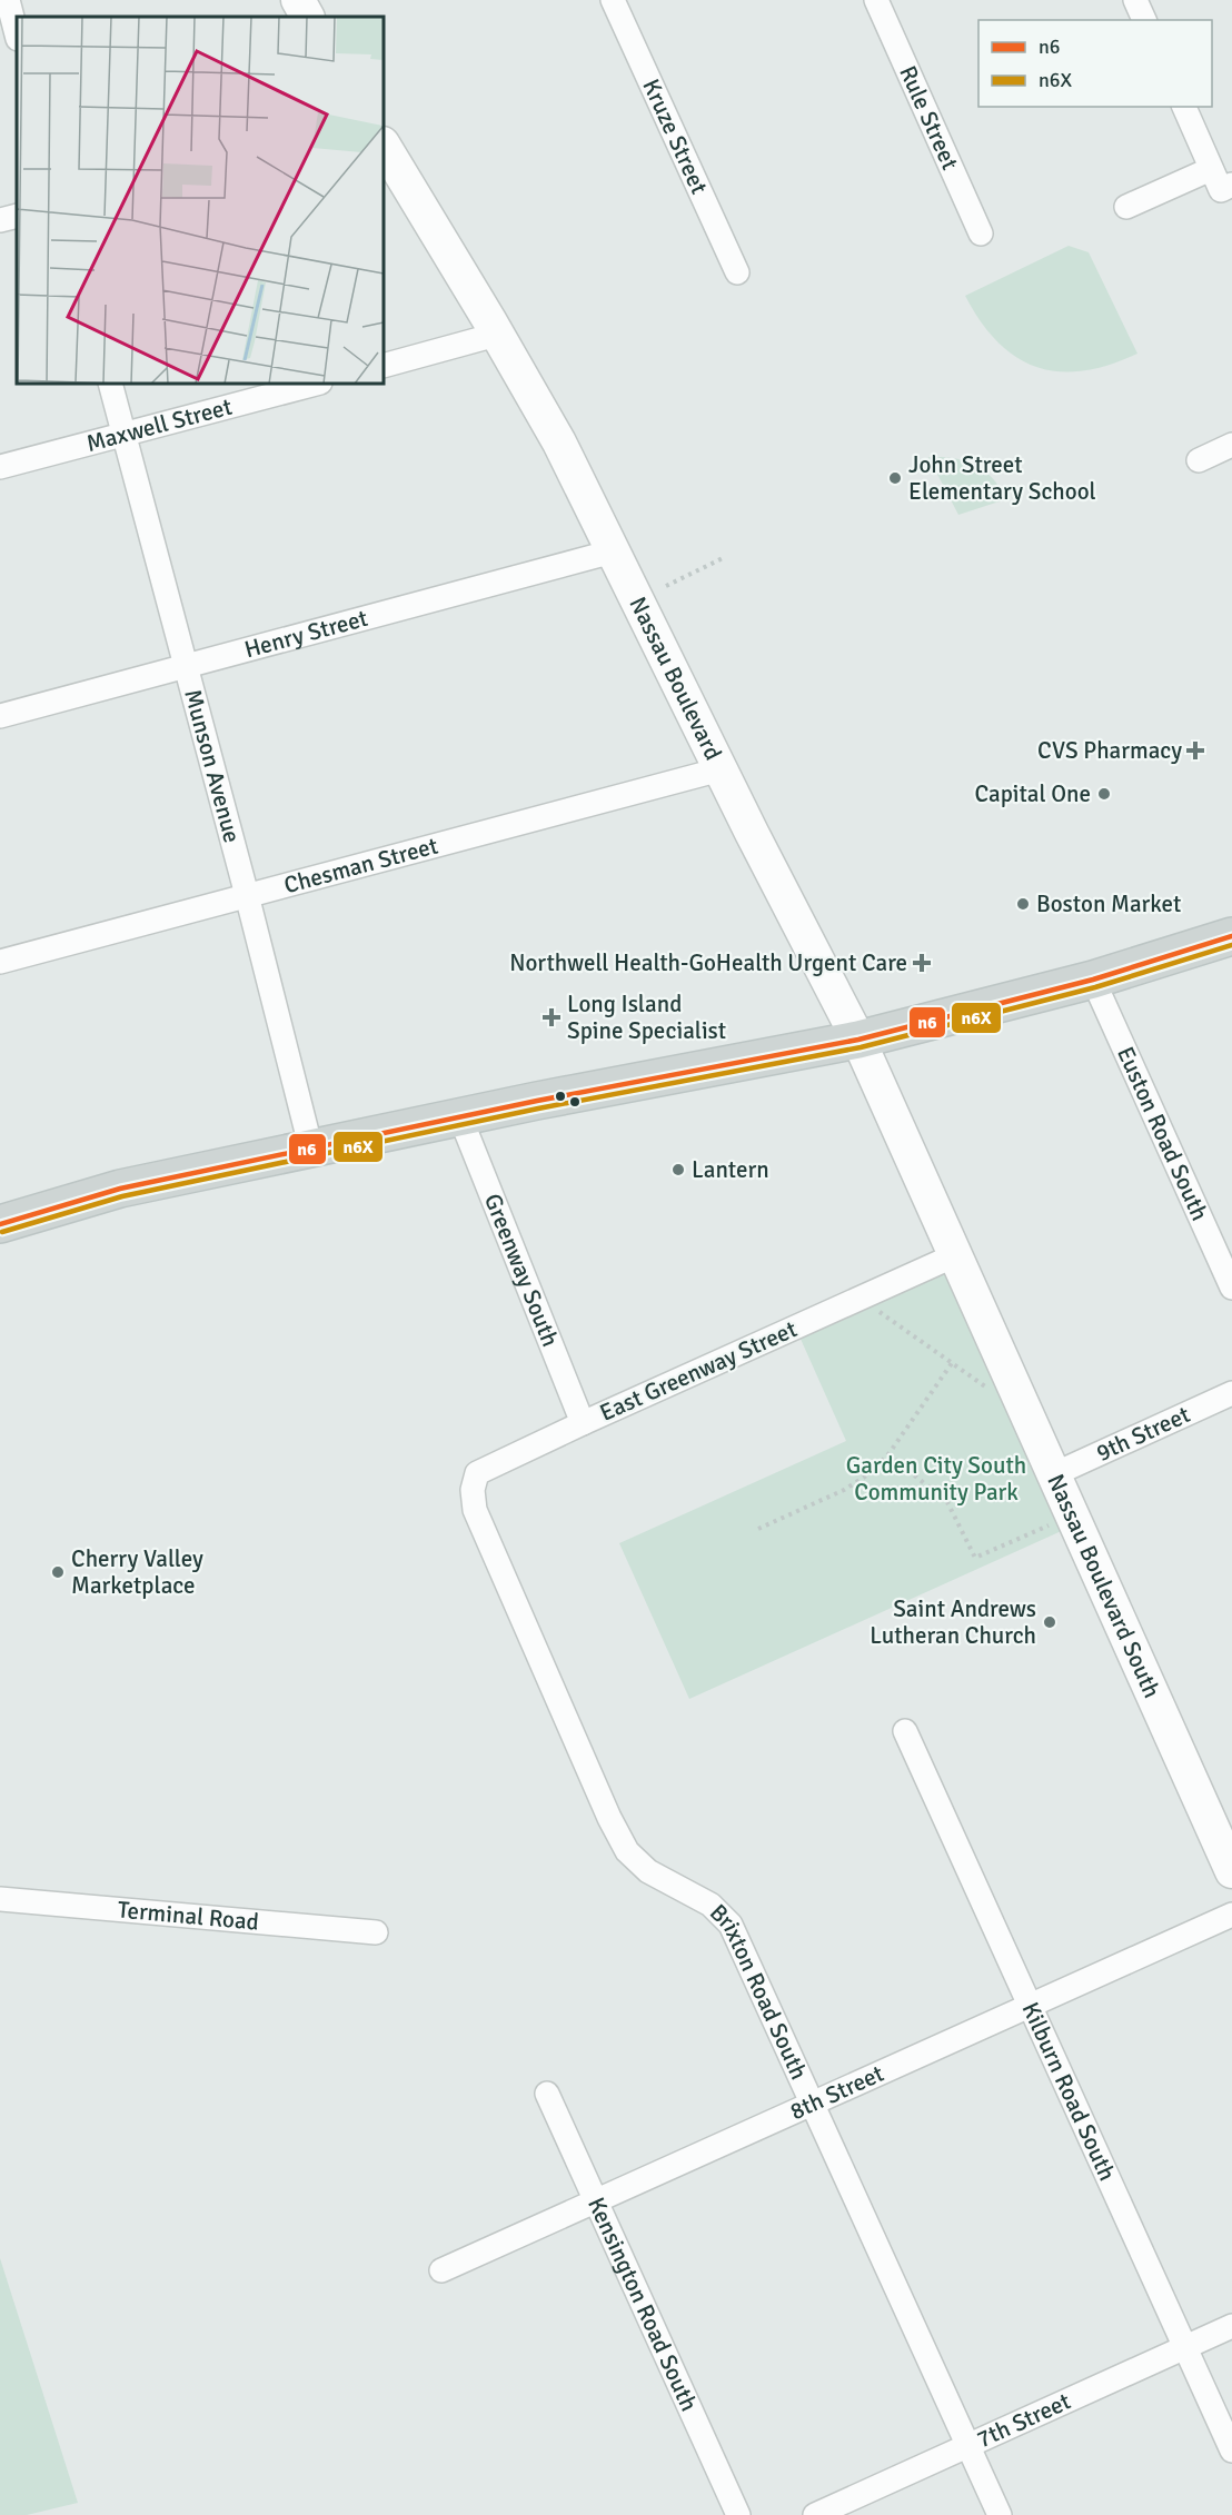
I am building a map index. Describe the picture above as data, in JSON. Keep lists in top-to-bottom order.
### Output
{
  "streets": {
    "main road": ["Nassau Boulevard", "Nassau Boulevard South"],
    "street": [
      "Rule Street",
      "Kruze Street",
      "Maxwell Street",
      "Henry Street",
      "Munson Avenue",
      "Chesman Street",
      "Euston Road South",
      "Greenway South",
      "East Greenway Street",
      "9th Street",
      "Terminal Road",
      "Brixton Road South",
      "Kilburn Road South",
      "8th Street",
      "Kensington Road South",
      "7th Street"
    ]
  },
  "crossings": [
    ["Maxwell Street", "Munson Avenue"],
    ["Henry Street", "Nassau Boulevard"],
    ["Henry Street", "Munson Avenue"],
    ["Nassau Boulevard", "Chesman Street"],
    ["Nassau Boulevard", "East Greenway Street"],
    ["Nassau Boulevard", "Nassau Boulevard South"],
    ["Munson Avenue", "Chesman Street"],
    ["Greenway South", "East Greenway Street"],
    ["East Greenway Street", "Nassau Boulevard South"],
    ["East Greenway Street", "Brixton Road South"],
    ["9th Street", "Nassau Boulevard South"],
    ["Brixton Road South", "8th Street"],
    ["Brixton Road South", "7th Street"],
    ["Kilburn Road South", "8th Street"],
    ["Kilburn Road South", "7th Street"],
    ["8th Street", "Kensington Road South"]
  ],
  "parks": ["Garden City South Community Park"],
  "places": {
    "other": [
      "John Street Elementary School",
      "Capital One",
      "Boston Market",
      "Lantern",
      "Cherry Valley Marketplace",
      "Saint Andrews Lutheran Church"
    ],
    "health": ["CVS Pharmacy", "Northwell Health-GoHealth Urgent Care", "Long Island Spine Specialist"]
  },
  "lines": ["transit line n6", "transit line n6X"],
  "legend": ["n6", "n6X"]
}
